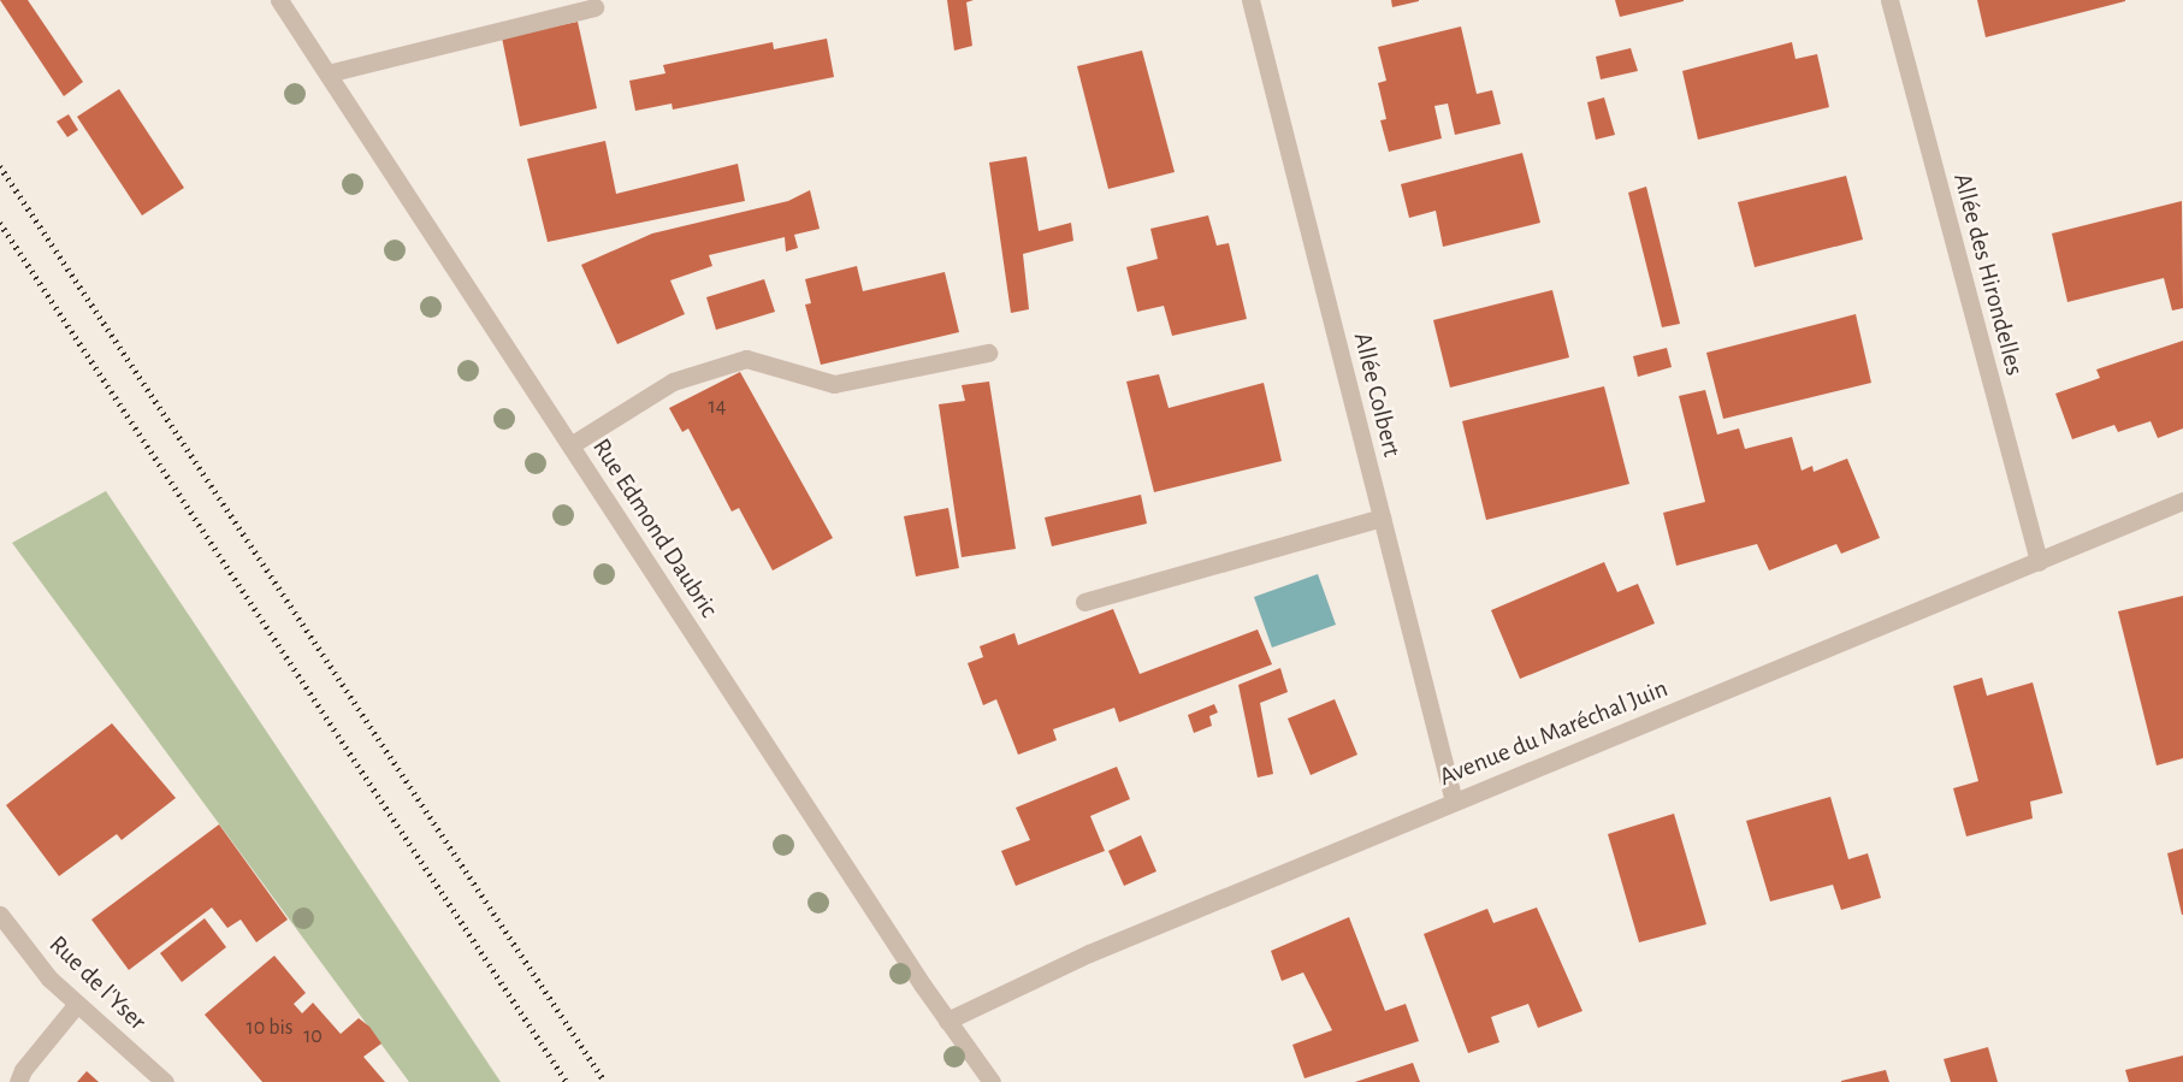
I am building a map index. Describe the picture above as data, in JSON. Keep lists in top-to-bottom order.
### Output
{
  "streets": {
    "street": [
      "Allée des Hirondelles",
      "Allée Colbert",
      "Rue Edmond Daubric",
      "Avenue du Maréchal Juin",
      "Rue de l'Yser"
    ]
  },
  "crossings": [
    ["Allée des Hirondelles", "Avenue du Maréchal Juin"],
    ["Allée Colbert", "Avenue du Maréchal Juin"],
    ["Rue Edmond Daubric", "Avenue du Maréchal Juin"]
  ],
  "house_numbers": ["14", "10 bis", "10"]
}
